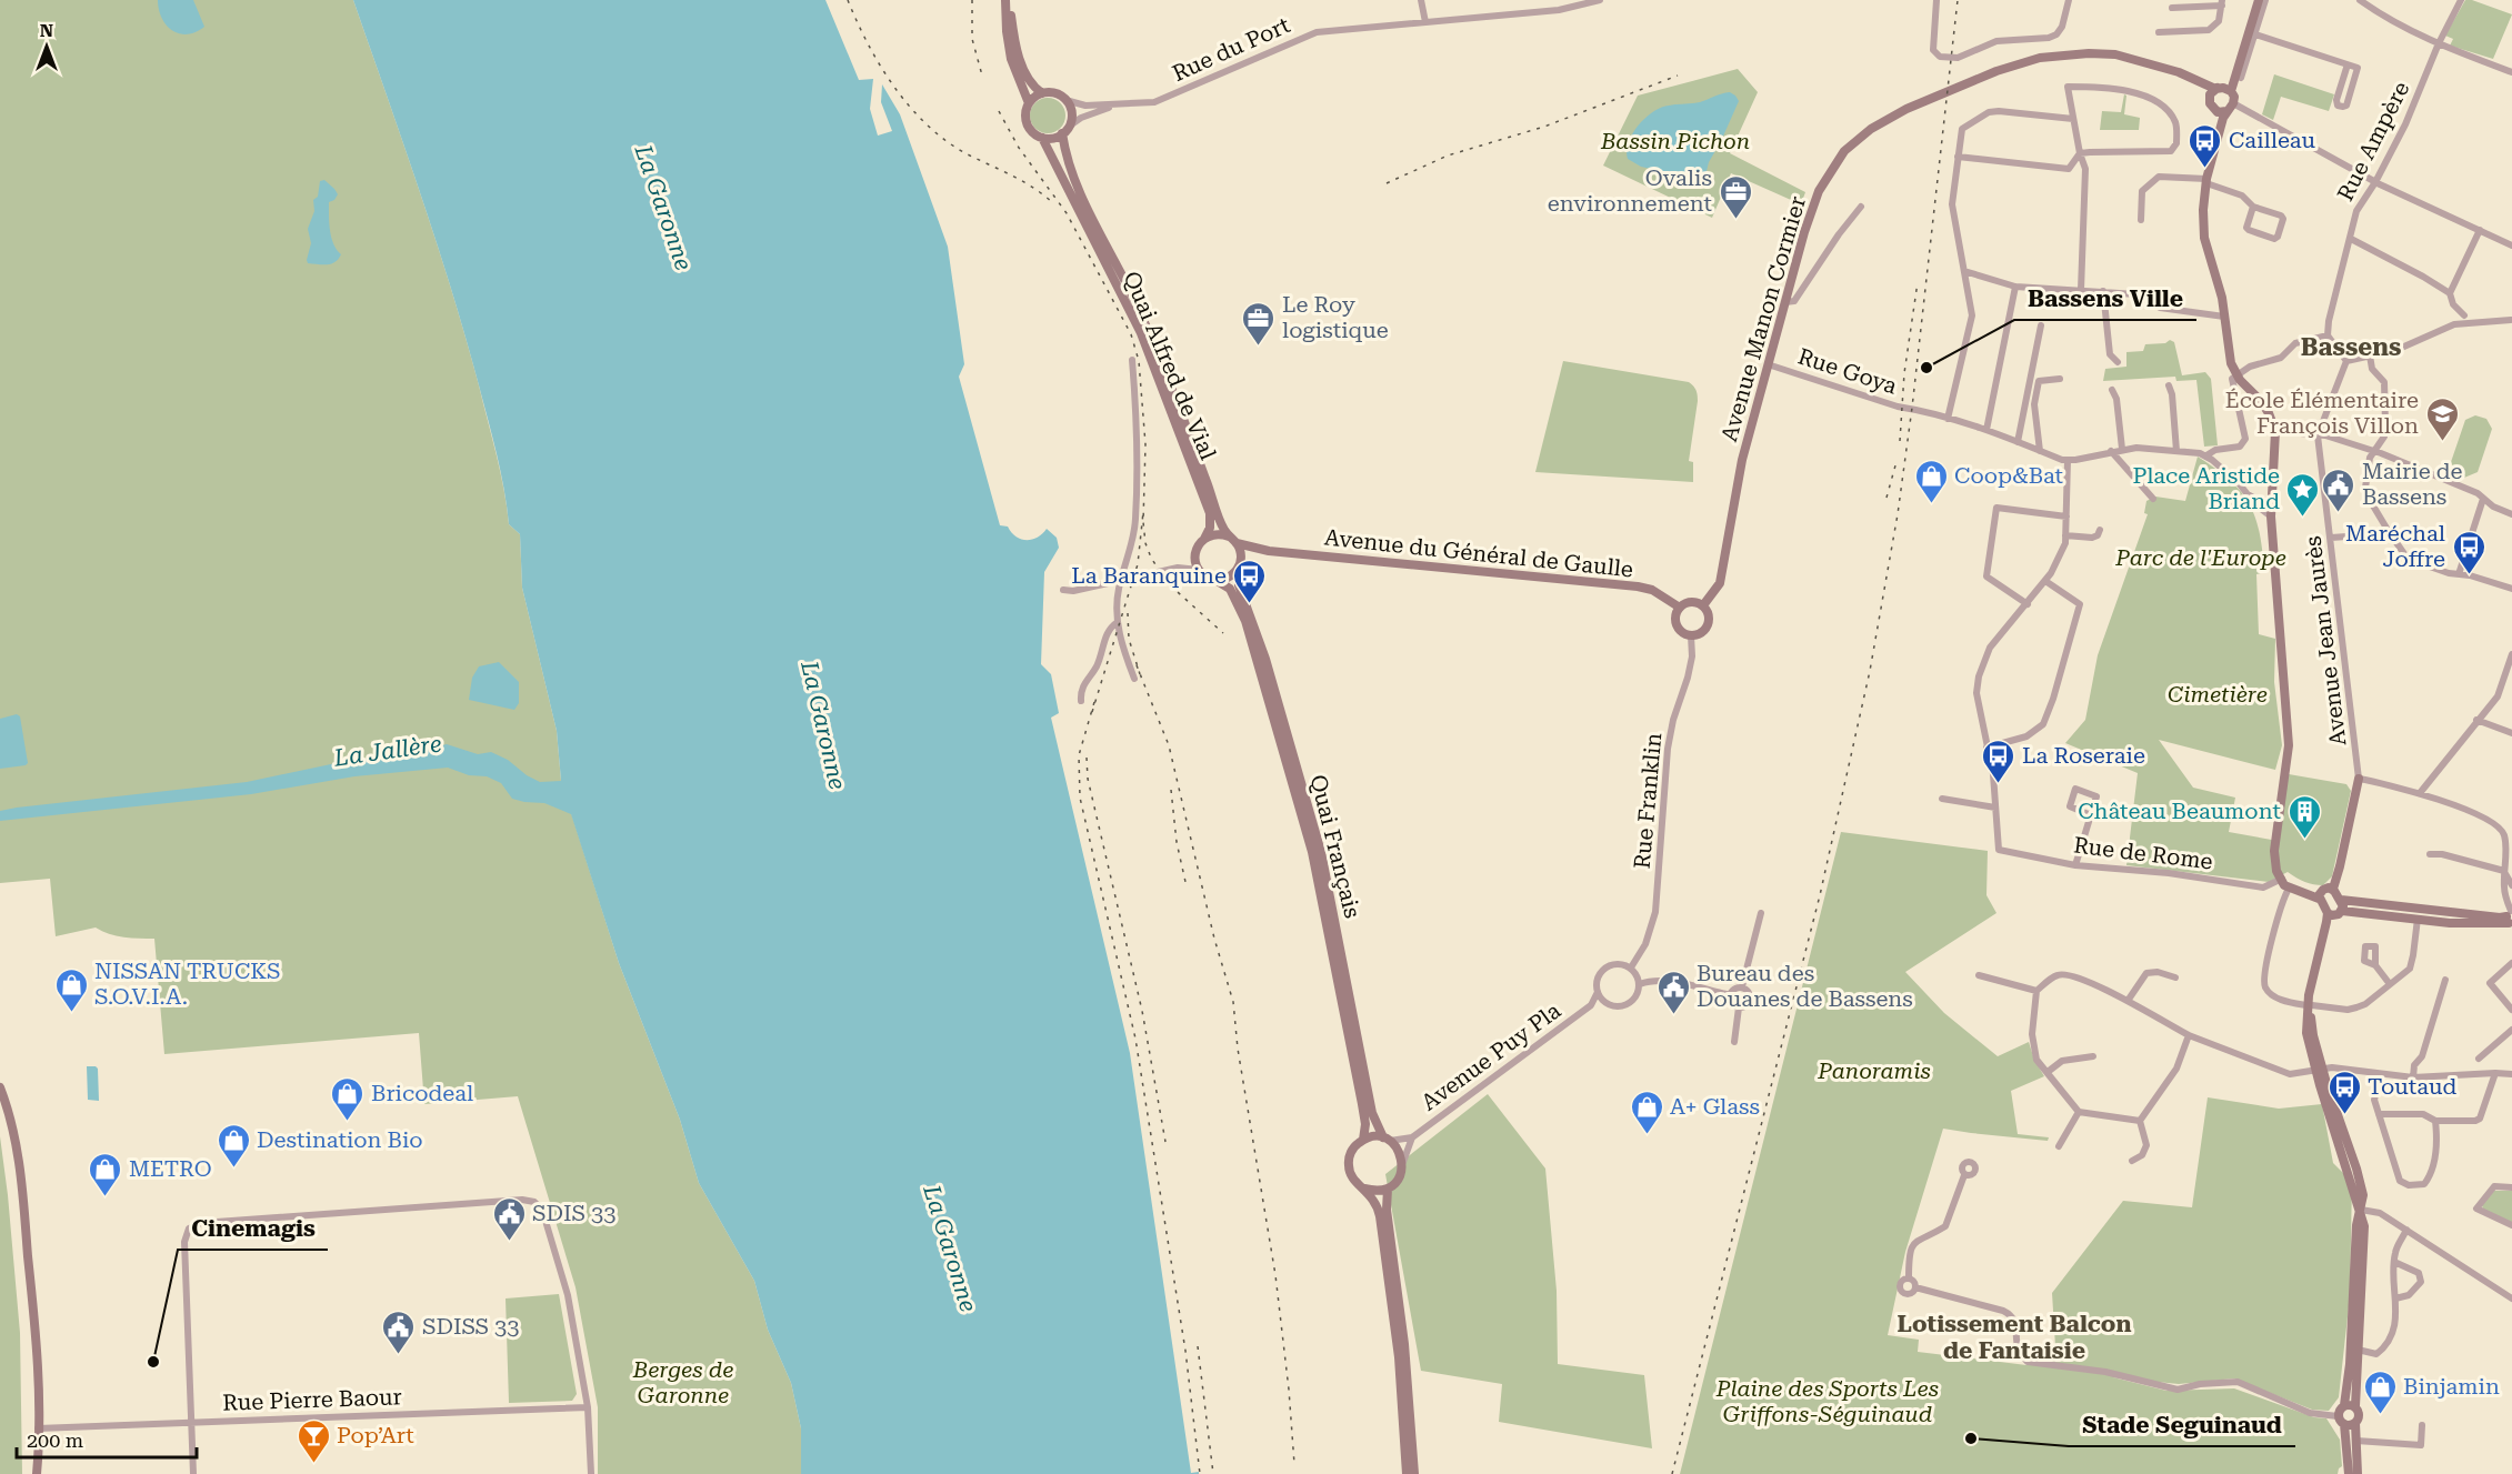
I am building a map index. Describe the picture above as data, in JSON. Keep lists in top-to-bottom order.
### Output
{
  "streets": {
    "street": [
      "Rue du Port",
      "Rue Ampère",
      "Avenue Manon Cormier",
      "Quai Alfred de Vial",
      "Rue Goya",
      "Avenue du Général de Gaulle",
      "Avenue Jean Jaurès",
      "Rue Franklin",
      "Quai Français",
      "Rue de Rome",
      "Avenue Puy Pla",
      "Rue Pierre Baour"
    ]
  },
  "crossings": [
    ["Rue du Port", "Quai Alfred de Vial"],
    ["Avenue Manon Cormier", "Rue Goya"],
    ["Avenue Manon Cormier", "Avenue du Général de Gaulle"],
    ["Avenue Manon Cormier", "Rue Franklin"],
    ["Quai Alfred de Vial", "Avenue du Général de Gaulle"],
    ["Quai Alfred de Vial", "Quai Français"],
    ["Avenue du Général de Gaulle", "Rue Franklin"],
    ["Avenue du Général de Gaulle", "Quai Français"],
    ["Rue Franklin", "Avenue Puy Pla"],
    ["Quai Français", "Avenue Puy Pla"]
  ],
  "districts": ["Bassens", "Lotissement Balcon de Fantaisie"],
  "water": ["La Garonne", "La Jallère"],
  "parks": [
    "Bassin Pichon",
    "Parc de l'Europe",
    "Cimetière",
    "Panoramis",
    "Berges de Garonne",
    "Plaine des Sports Les Griffons-Séguinaud"
  ],
  "places": {
    "bus stop": [
      "Cailleau",
      "Maréchal Joffre",
      "La Baranquine",
      "La Roseraie",
      "Toutaud"
    ],
    "office": ["Ovalis environnement", "Le Roy logistique"],
    "other": ["Bassens Ville", "Cinemagis", "Stade Seguinaud"],
    "school or university": ["École Élémentaire François Villon"],
    "shop": [
      "Coop&Bat",
      "NISSAN TRUCKS S.O.V.I.A.",
      "Bricodeal",
      "A+ Glass",
      "Destination Bio",
      "METRO",
      "Binjamin"
    ],
    "public building": [
      "Mairie de Bassens",
      "Bureau des Douanes de Bassens",
      "SDIS 33",
      "SDISS 33"
    ],
    "place": ["Place Aristide Briand"],
    "building": ["Château Beaumont"],
    "bar": ["Pop’Art"]
  },
  "scale_bar": "200 m",
  "north": "top"
}
